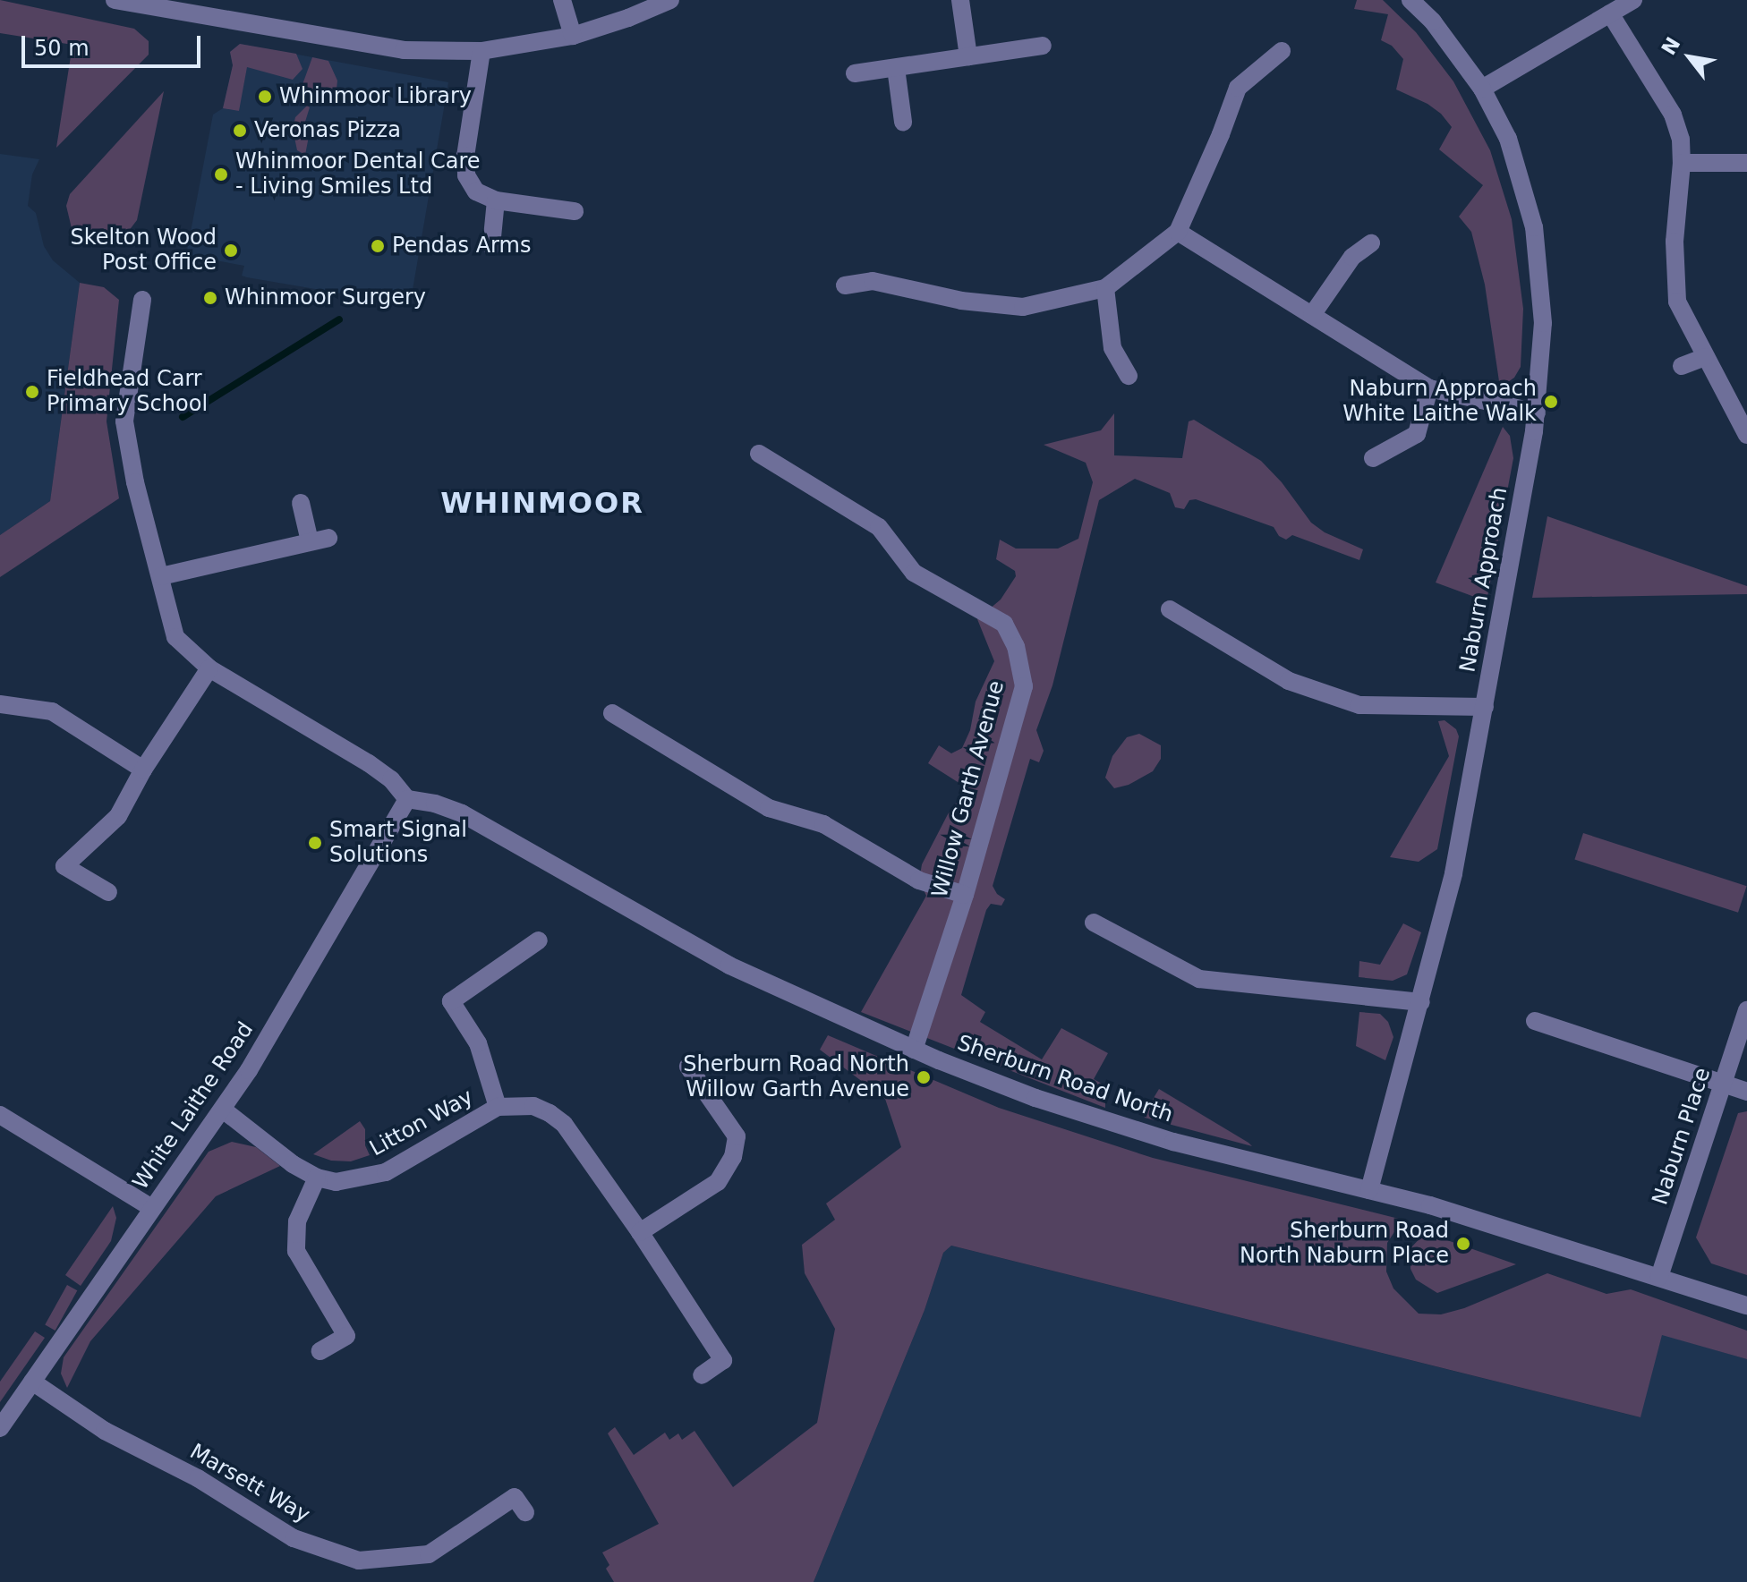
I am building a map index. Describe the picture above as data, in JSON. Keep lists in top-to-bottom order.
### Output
{
  "streets": {
    "street": [
      "Naburn Approach",
      "Willow Garth Avenue",
      "Sherburn Road North",
      "White Laithe Road",
      "Litton Way",
      "Naburn Place",
      "Marsett Way"
    ]
  },
  "crossings": [
    ["Naburn Approach", "Sherburn Road North"],
    ["Willow Garth Avenue", "Sherburn Road North"],
    ["Sherburn Road North", "White Laithe Road"],
    ["Sherburn Road North", "Naburn Place"],
    ["White Laithe Road", "Litton Way"],
    ["White Laithe Road", "Marsett Way"]
  ],
  "districts": ["WHINMOOR"],
  "places": [
    "Whinmoor Library",
    "Veronas Pizza",
    "Whinmoor Dental Care - Living Smiles Ltd",
    "Pendas Arms",
    "Skelton Wood Post Office",
    "Whinmoor Surgery",
    "Fieldhead Carr Primary School",
    "Naburn Approach White Laithe Walk",
    "Smart Signal Solutions",
    "Sherburn Road North Willow Garth Avenue",
    "Sherburn Road North Naburn Place"
  ],
  "scale_bar": "50 m",
  "north": "top left"
}
